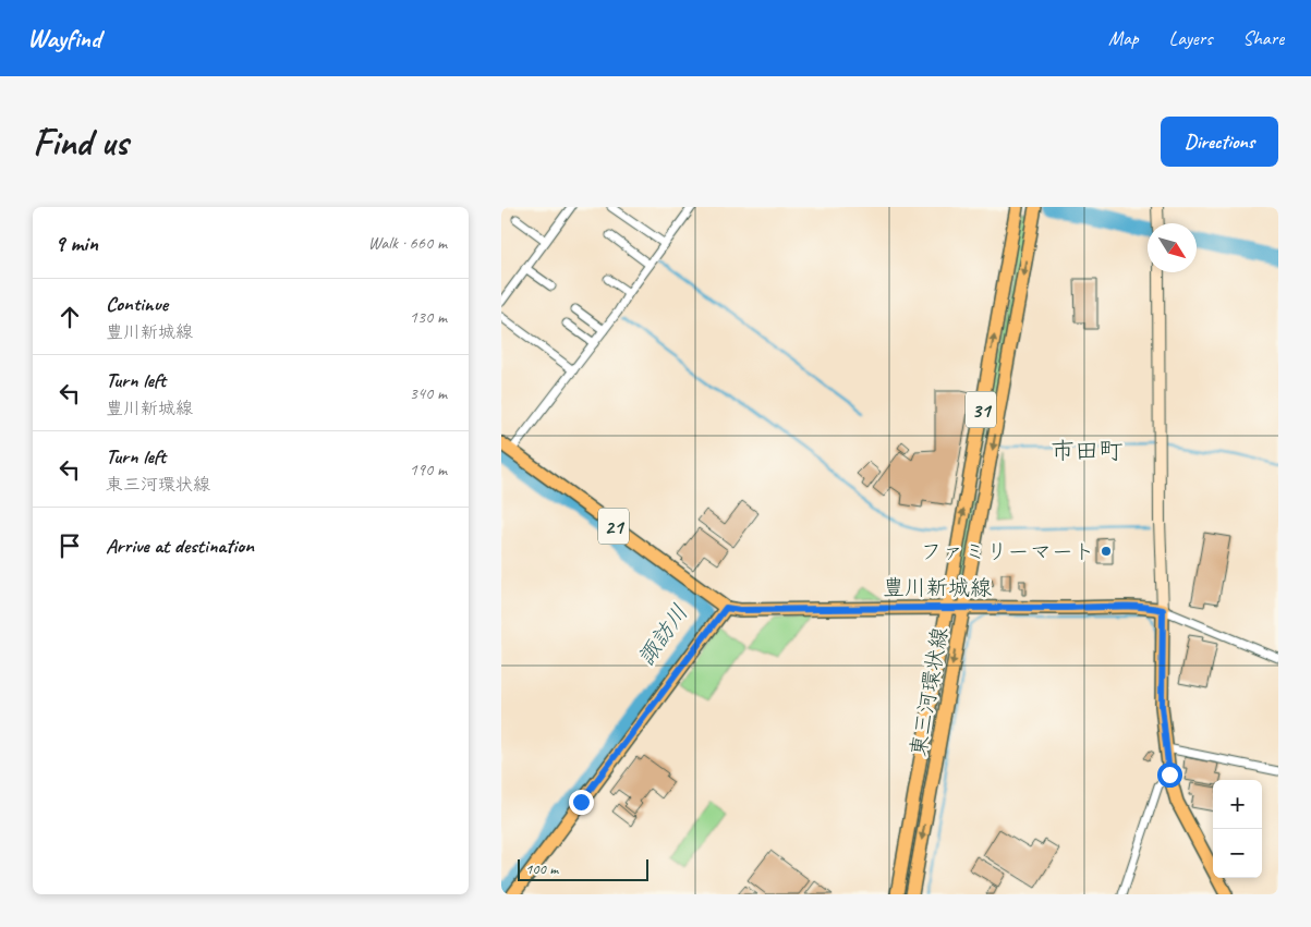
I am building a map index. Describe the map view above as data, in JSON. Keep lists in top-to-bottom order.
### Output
{
  "streets": {
    "main road": [
      "31",
      "21",
      "豊川新城線",
      "東三河環状線"
    ]
  },
  "crossings": [
    ["21", "豊川新城線"],
    ["豊川新城線", "東三河環状線"]
  ],
  "districts": ["市田町"],
  "water": ["諏訪川"],
  "places": ["ファミリーマート"],
  "scale_bar": "100 m",
  "north": "bottom right",
  "page": {
    "header": "Wayfind",
    "nav": ["Map", "Layers", "Share"],
    "buttons": "Directions",
    "title": "Find us",
    "heading": ["9 min", "Walk · 660 m"],
    "list": [
      ["Continue", "豊川新城線", "130 m"],
      ["Turn left", "豊川新城線", "340 m"],
      ["Turn left", "東三河環状線", "190 m"],
      "Arrive at destination"
    ],
    "map_buttons": ["+", "−"],
    "scale": "100 m"
  }
}
